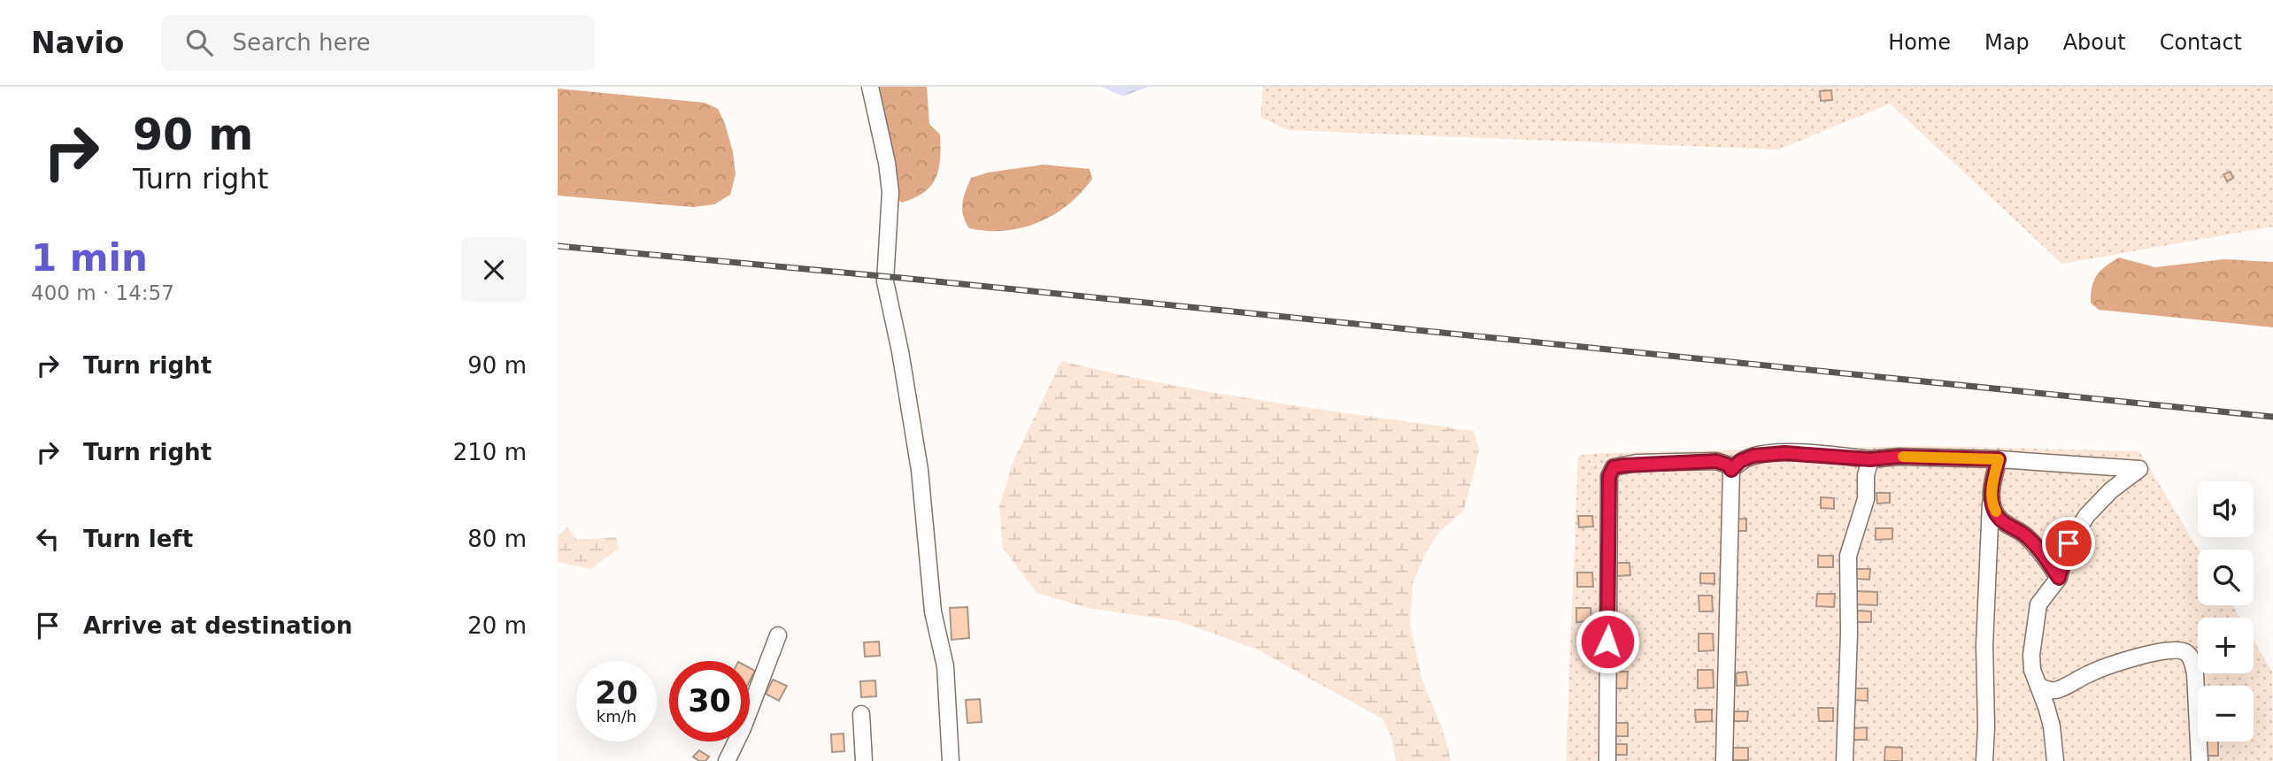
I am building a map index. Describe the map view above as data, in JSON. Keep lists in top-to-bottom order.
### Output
{
  "page": {
    "header": "Navio",
    "search": "Search here",
    "nav": [
      "Home",
      "Map",
      "About",
      "Contact"
    ],
    "turn": ["90 m", "Turn right"],
    "heading": ["1 min", "400 m · 14:57"],
    "list": [
      {
        "name": "Turn right",
        "value": "90 m"
      },
      {
        "name": "Turn right",
        "value": "210 m"
      },
      {
        "name": "Turn left",
        "value": "80 m"
      },
      {
        "name": "Arrive at destination",
        "value": "20 m"
      }
    ],
    "map_buttons": ["+", "−"],
    "speed": "20 km/h",
    "limit": "30"
  }
}
